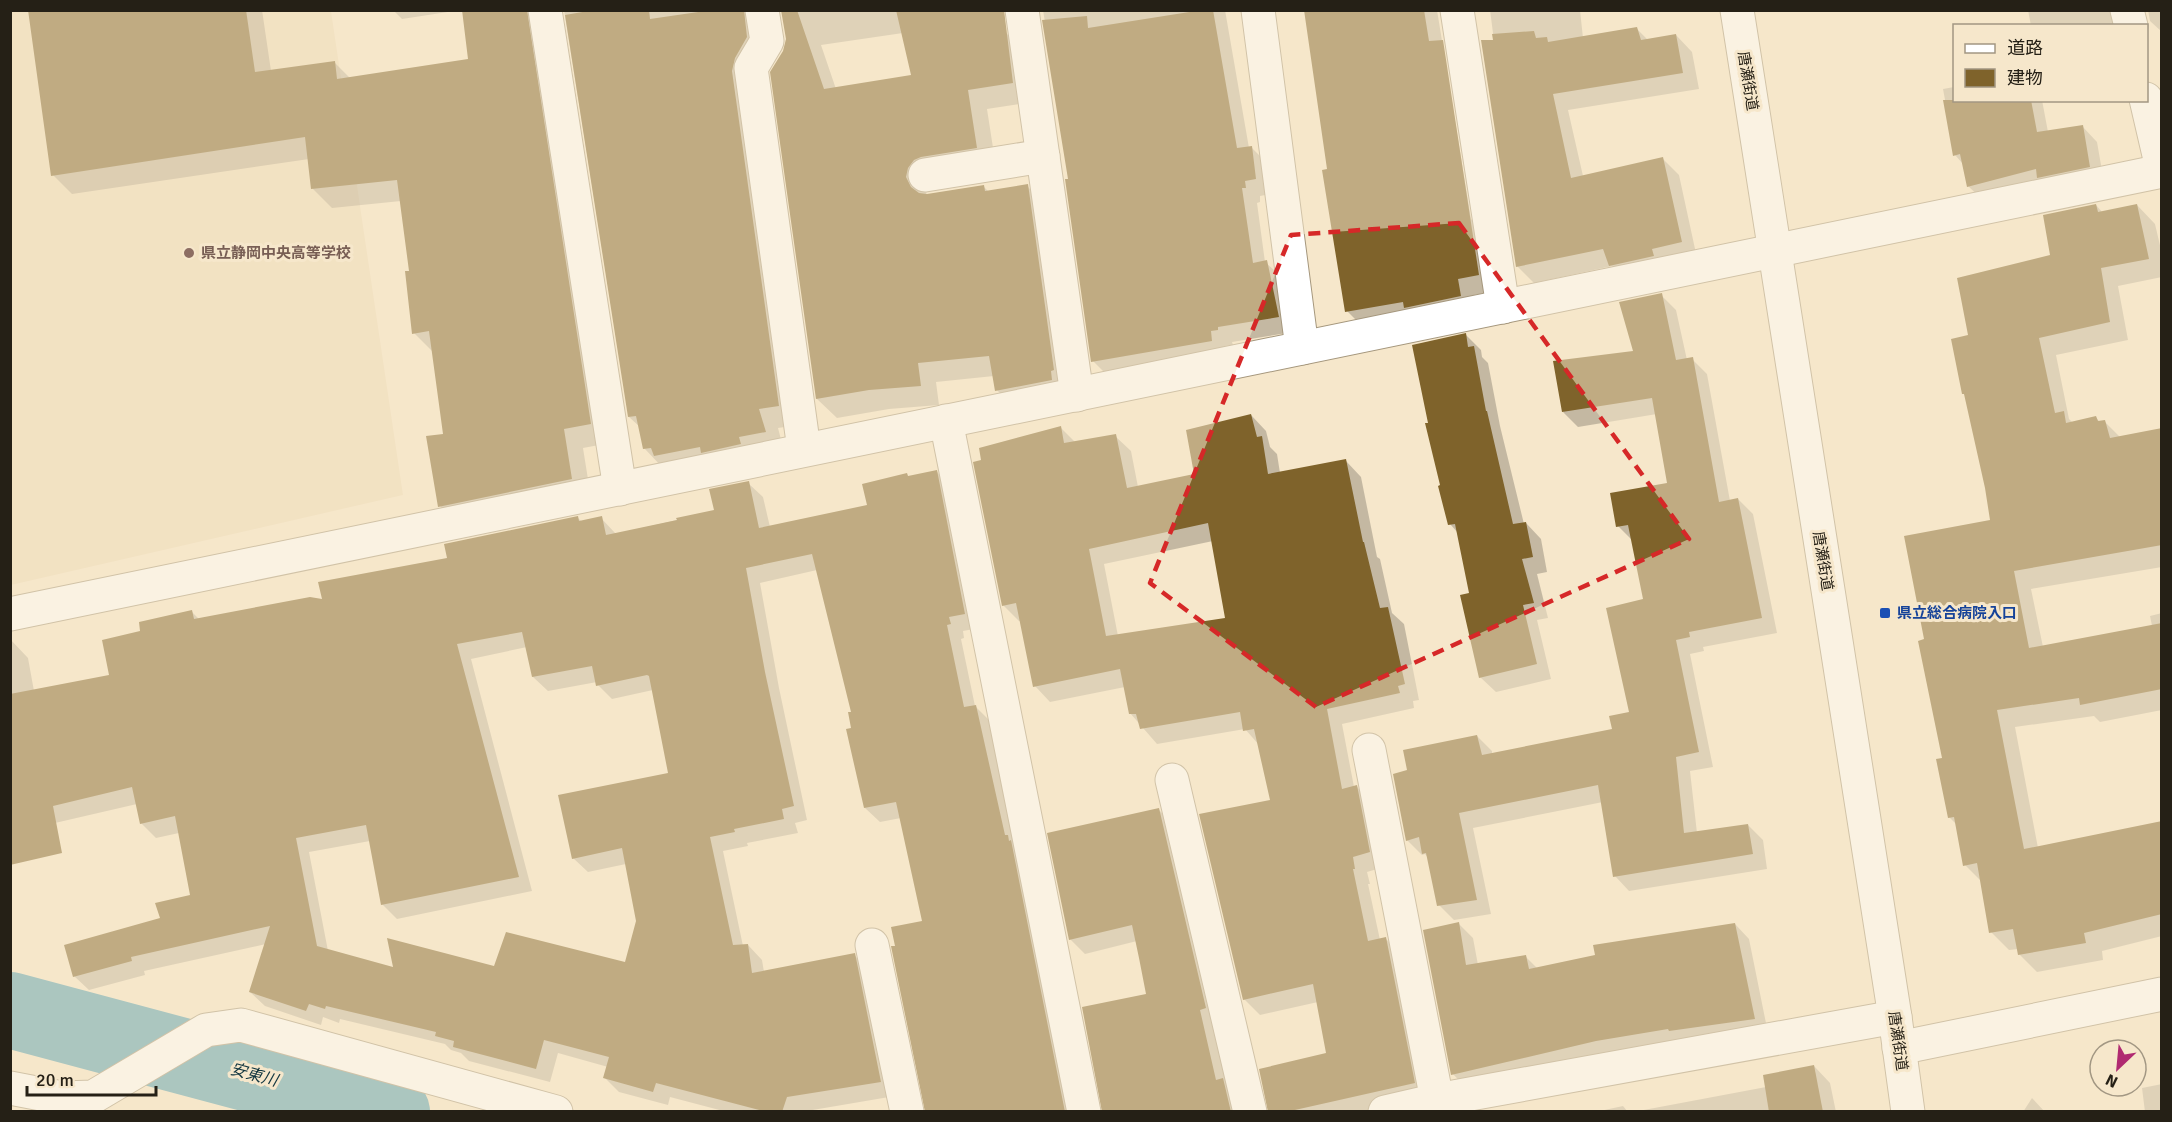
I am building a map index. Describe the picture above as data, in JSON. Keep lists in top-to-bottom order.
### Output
{
  "streets": {
    "street": ["唐瀬街道"]
  },
  "water": ["安東川"],
  "places": {
    "other": ["県立静岡中央高等学校"],
    "transit": ["県立総合病院入口"]
  },
  "legend": ["道路", "建物"],
  "scale_bar": "20 m",
  "north": "bottom left"
}
